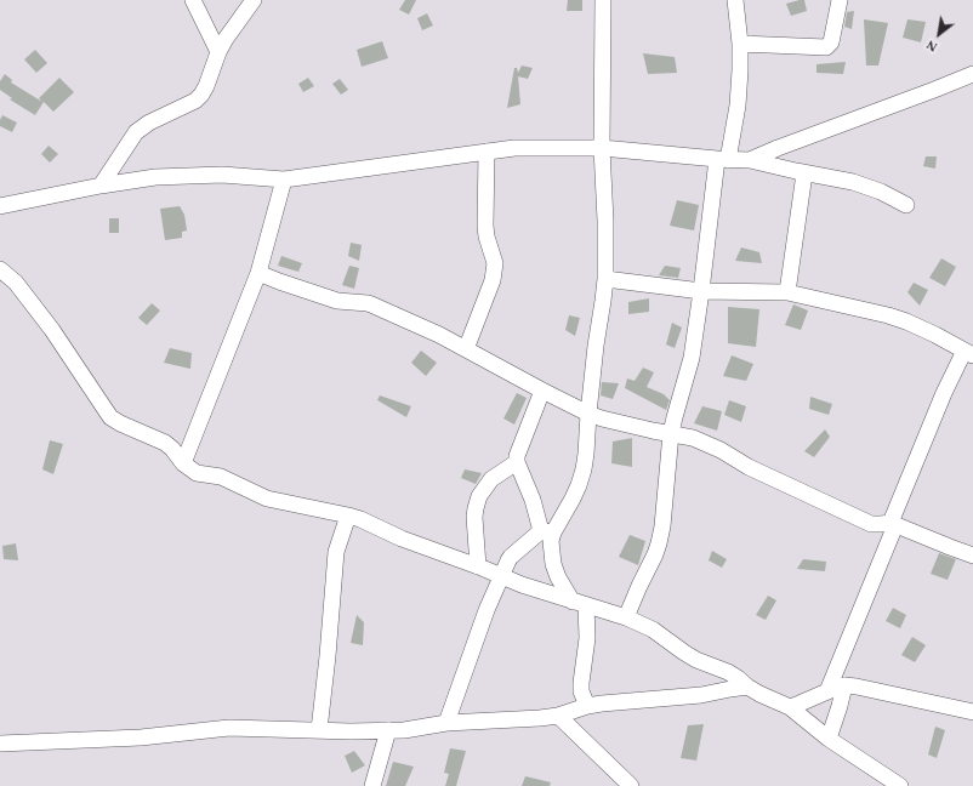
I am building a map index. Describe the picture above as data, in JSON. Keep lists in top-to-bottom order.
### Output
{
  "north": "bottom left"
}
